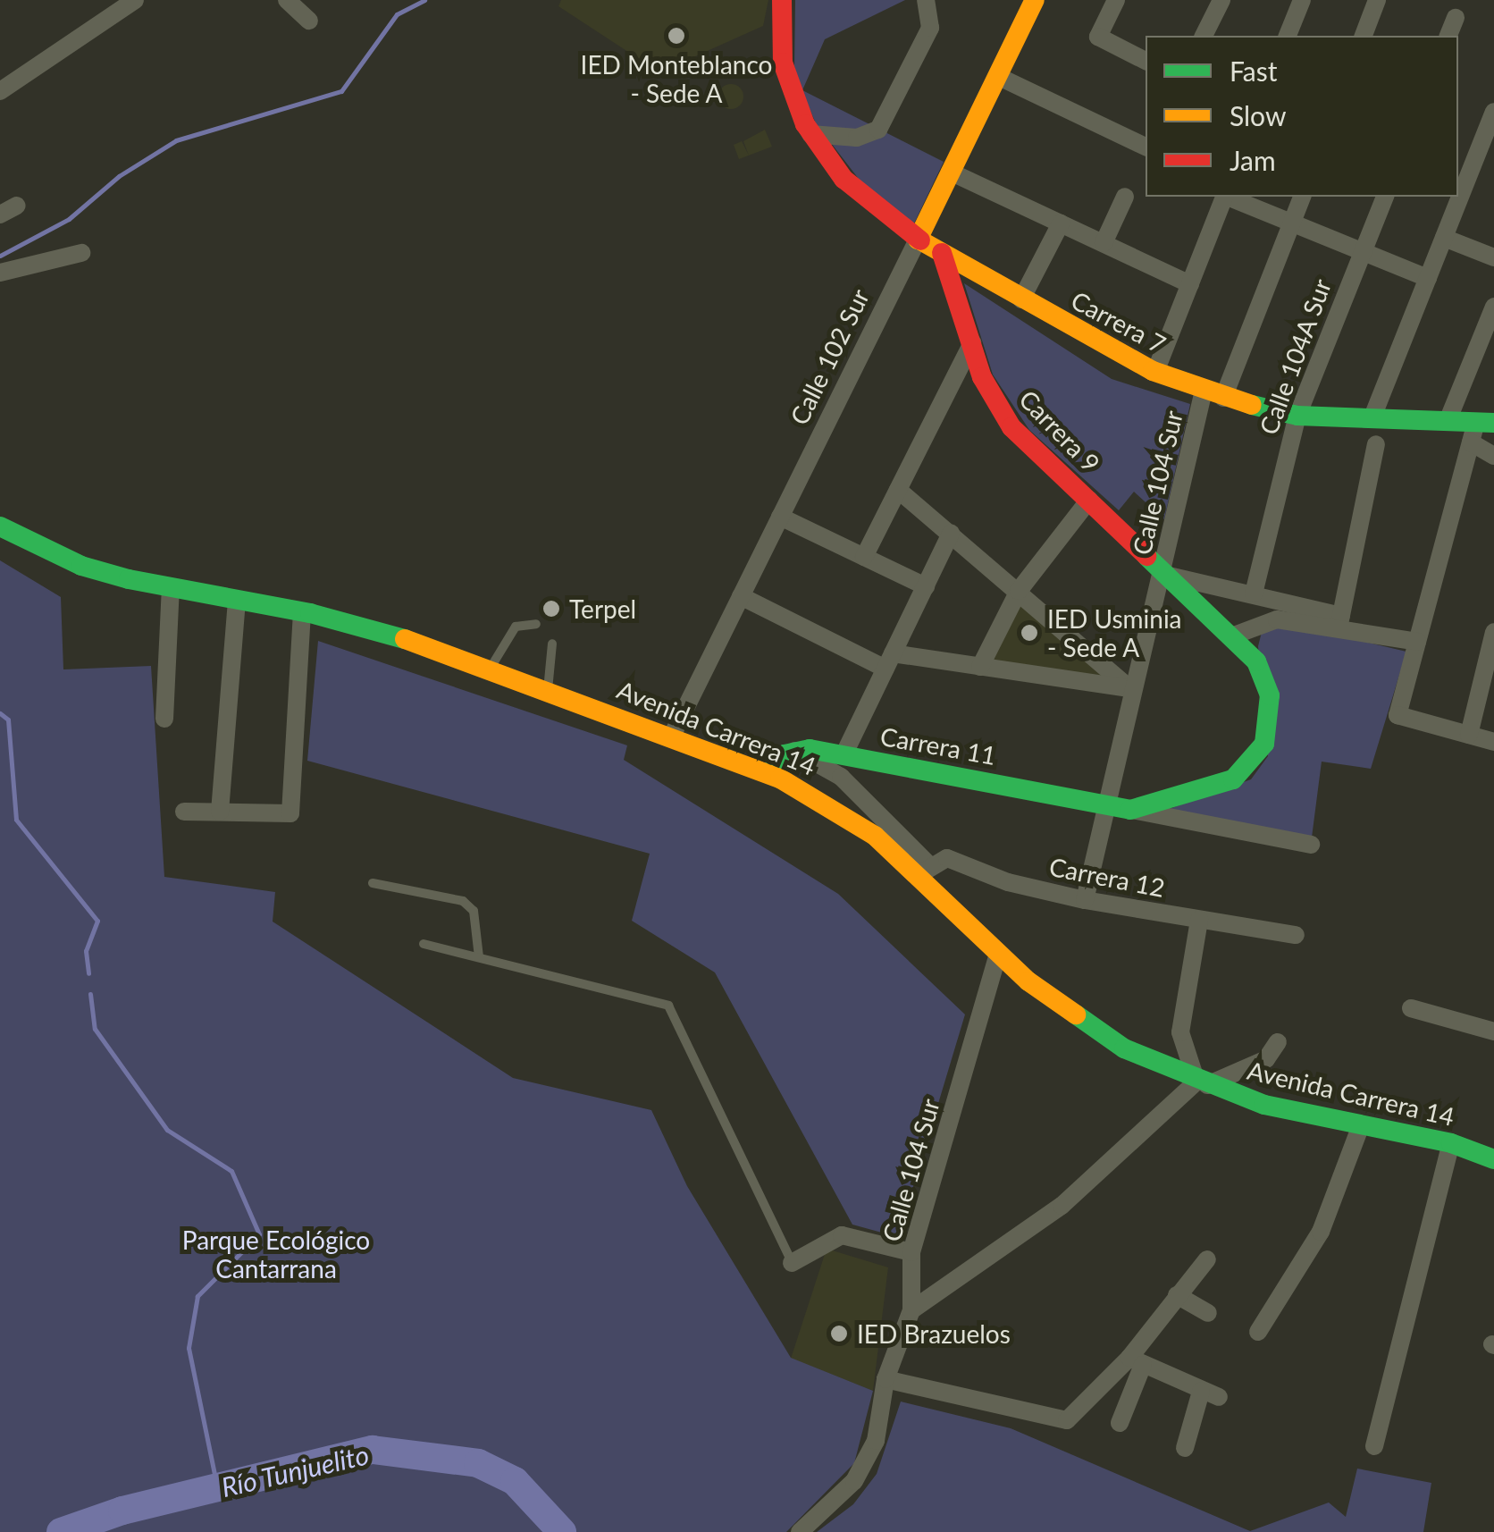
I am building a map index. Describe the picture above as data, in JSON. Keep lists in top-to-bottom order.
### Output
{
  "streets": {
    "street": [
      "Carrera 7",
      "Calle 102 Sur",
      "Calle 104A Sur",
      "Carrera 9",
      "Calle 104 Sur",
      "Avenida Carrera 14",
      "Carrera 11",
      "Carrera 12"
    ]
  },
  "crossings": [
    ["Carrera 7", "Calle 102 Sur"],
    ["Carrera 7", "Calle 104A Sur"],
    ["Carrera 7", "Carrera 9"],
    ["Carrera 7", "Calle 104 Sur"],
    ["Calle 102 Sur", "Avenida Carrera 14"],
    ["Carrera 9", "Calle 104 Sur"],
    ["Carrera 9", "Carrera 11"],
    ["Calle 104 Sur", "Avenida Carrera 14"],
    ["Calle 104 Sur", "Carrera 11"],
    ["Calle 104 Sur", "Carrera 12"],
    ["Avenida Carrera 14", "Carrera 12"]
  ],
  "water": ["Río Tunjuelito"],
  "parks": ["Parque Ecológico Cantarrana"],
  "places": [
    "IED Monteblanco - Sede A",
    "Terpel",
    "IED Usminia - Sede A",
    "IED Brazuelos"
  ],
  "legend": ["Fast", "Slow", "Jam"]
}
